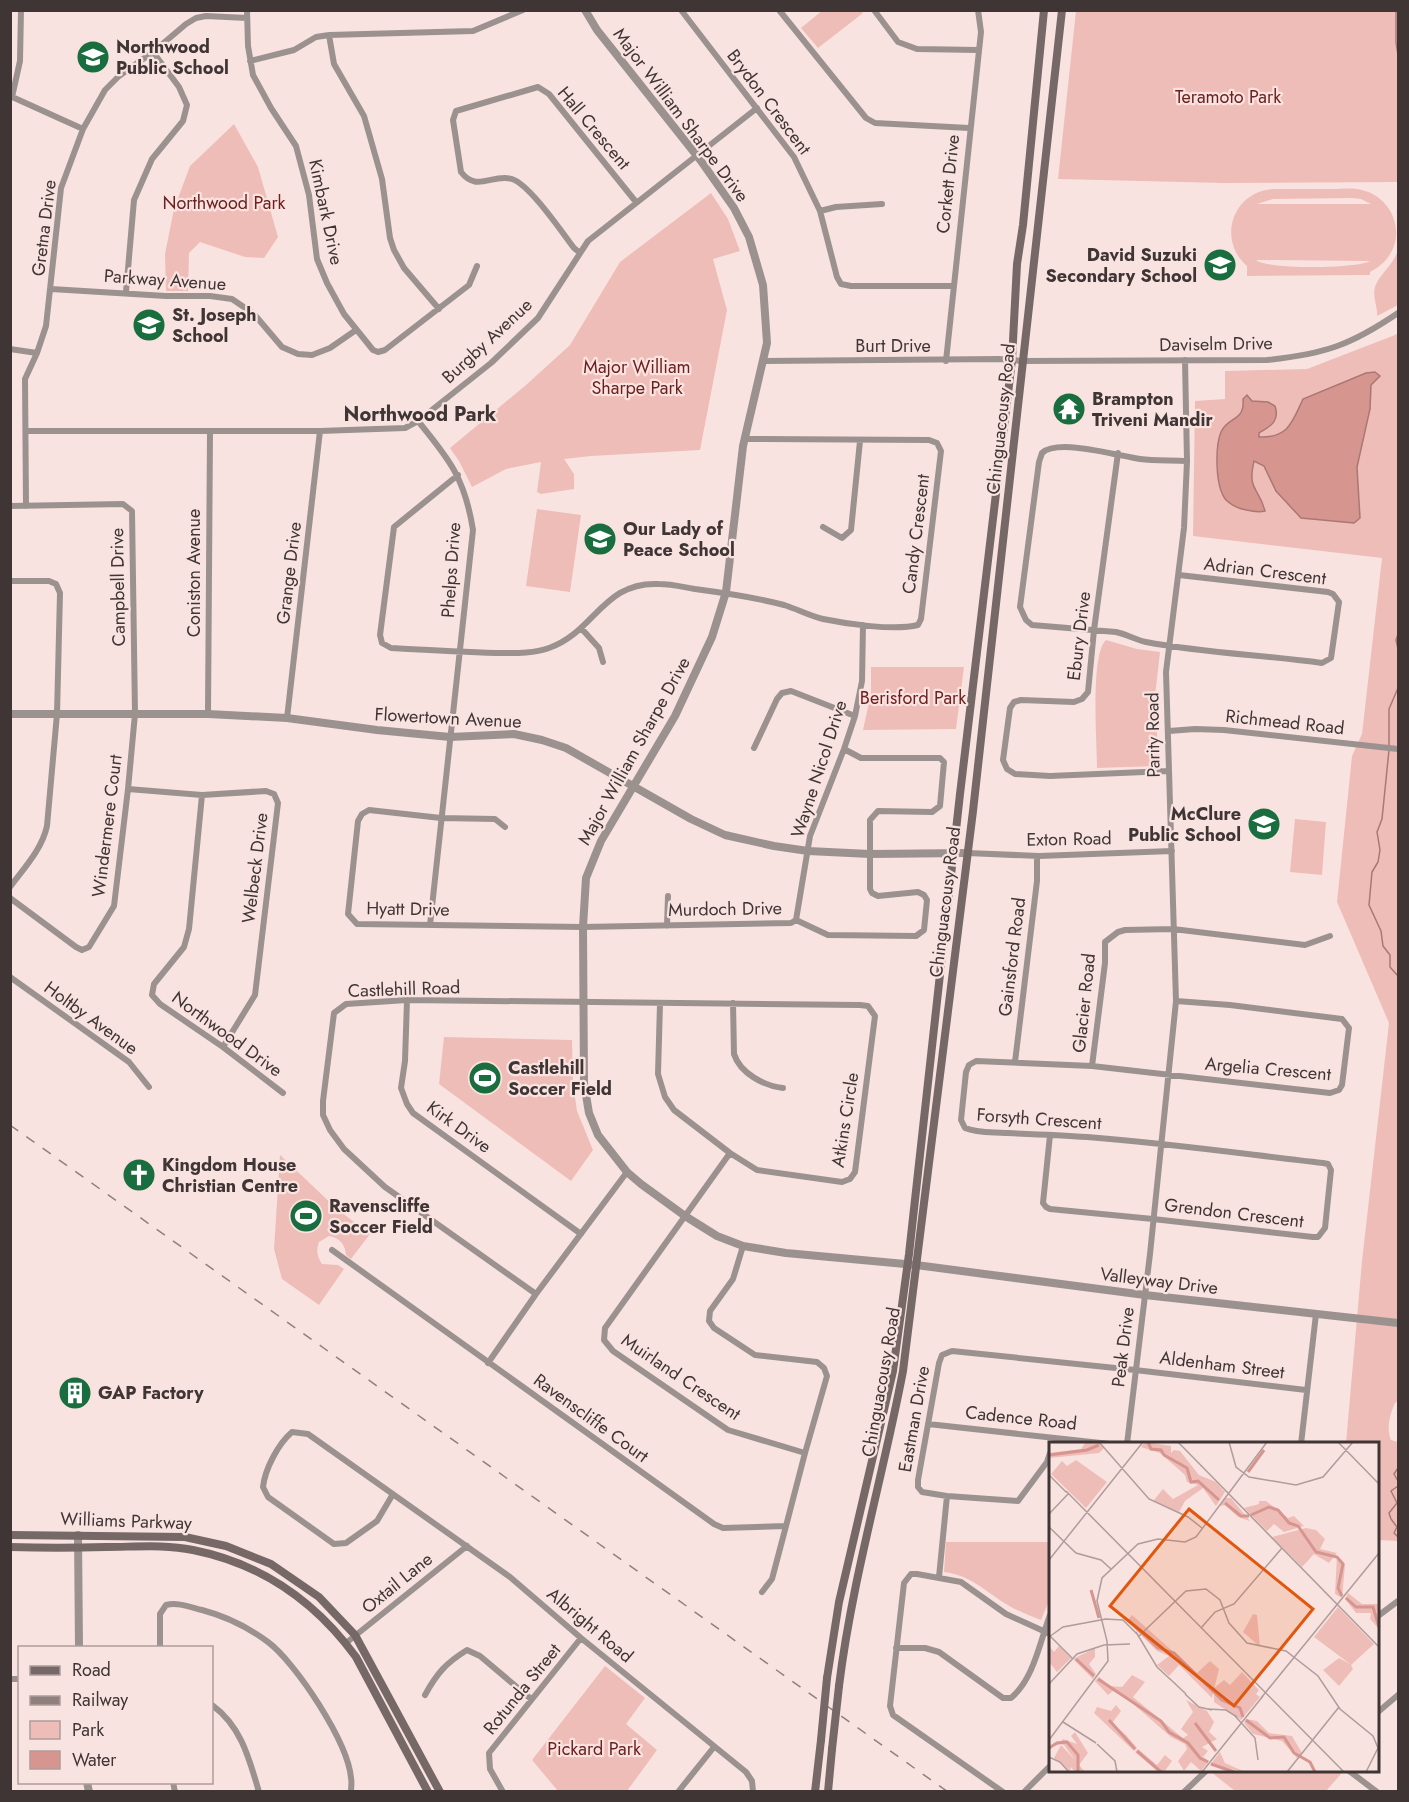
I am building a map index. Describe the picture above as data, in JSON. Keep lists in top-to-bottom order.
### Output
{
  "streets": {
    "main road": ["Chinguacousy Road", "Williams Parkway"],
    "street": [
      "Brydon Crescent",
      "Major William Sharpe Drive",
      "Hall Crescent",
      "Corkett Drive",
      "Kimbark Drive",
      "Gretna Drive",
      "Parkway Avenue",
      "Burgby Avenue",
      "Daviselm Drive",
      "Burt Drive",
      "Candy Crescent",
      "Phelps Drive",
      "Adrian Crescent",
      "Coniston Avenue",
      "Grange Drive",
      "Campbell Drive",
      "Ebury Drive",
      "Flowertown Avenue",
      "Richmead Road",
      "Parity Road",
      "Wayne Nicol Drive",
      "Windermere Court",
      "Exton Road",
      "Welbeck Drive",
      "Hyatt Drive",
      "Murdoch Drive",
      "Gainsford Road",
      "Castlehill Road",
      "Glacier Road",
      "Holtby Avenue",
      "Northwood Drive",
      "Argelia Crescent",
      "Forsyth Crescent",
      "Atkins Circle",
      "Kirk Drive",
      "Grendon Crescent",
      "Valleyway Drive",
      "Peak Drive",
      "Aldenham Street",
      "Muirland Crescent",
      "Ravenscliffe Court",
      "Cadence Road",
      "Eastman Drive",
      "Oxtail Lane",
      "Albright Road",
      "Rotunda Street"
    ]
  },
  "crossings": [
    ["Brydon Crescent", "Corkett Drive"],
    ["Brydon Crescent", "Burgby Avenue"],
    ["Major William Sharpe Drive", "Burgby Avenue"],
    ["Major William Sharpe Drive", "Burt Drive"],
    ["Major William Sharpe Drive", "Chinguacousy Road"],
    ["Major William Sharpe Drive", "Candy Crescent"],
    ["Major William Sharpe Drive", "Flowertown Avenue"],
    ["Major William Sharpe Drive", "Hyatt Drive"],
    ["Major William Sharpe Drive", "Murdoch Drive"],
    ["Major William Sharpe Drive", "Castlehill Road"],
    ["Major William Sharpe Drive", "Atkins Circle"],
    ["Major William Sharpe Drive", "Valleyway Drive"],
    ["Major William Sharpe Drive", "Muirland Crescent"],
    ["Hall Crescent", "Burgby Avenue"],
    ["Corkett Drive", "Burt Drive"],
    ["Kimbark Drive", "Gretna Drive"],
    ["Kimbark Drive", "Parkway Avenue"],
    ["Gretna Drive", "Parkway Avenue"],
    ["Gretna Drive", "Burgby Avenue"],
    ["Gretna Drive", "Campbell Drive"],
    ["Burgby Avenue", "Phelps Drive"],
    ["Burgby Avenue", "Coniston Avenue"],
    ["Burgby Avenue", "Grange Drive"],
    ["Daviselm Drive", "Burt Drive"],
    ["Daviselm Drive", "Chinguacousy Road"],
    ["Daviselm Drive", "Parity Road"],
    ["Burt Drive", "Chinguacousy Road"],
    ["Chinguacousy Road", "Flowertown Avenue"],
    ["Chinguacousy Road", "Exton Road"],
    ["Chinguacousy Road", "Valleyway Drive"],
    ["Candy Crescent", "Phelps Drive"],
    ["Candy Crescent", "Wayne Nicol Drive"],
    ["Phelps Drive", "Flowertown Avenue"],
    ["Phelps Drive", "Hyatt Drive"],
    ["Adrian Crescent", "Ebury Drive"],
    ["Adrian Crescent", "Parity Road"],
    ["Coniston Avenue", "Flowertown Avenue"],
    ["Grange Drive", "Flowertown Avenue"],
    ["Campbell Drive", "Flowertown Avenue"],
    ["Campbell Drive", "Windermere Court"],
    ["Ebury Drive", "Parity Road"],
    ["Flowertown Avenue", "Wayne Nicol Drive"],
    ["Flowertown Avenue", "Windermere Court"],
    ["Flowertown Avenue", "Exton Road"],
    ["Flowertown Avenue", "Murdoch Drive"],
    ["Richmead Road", "Parity Road"],
    ["Parity Road", "Exton Road"],
    ["Parity Road", "Glacier Road"],
    ["Parity Road", "Argelia Crescent"],
    ["Parity Road", "Forsyth Crescent"],
    ["Parity Road", "Grendon Crescent"],
    ["Parity Road", "Peak Drive"],
    ["Wayne Nicol Drive", "Murdoch Drive"],
    ["Windermere Court", "Welbeck Drive"],
    ["Exton Road", "Gainsford Road"],
    ["Welbeck Drive", "Northwood Drive"],
    ["Hyatt Drive", "Murdoch Drive"],
    ["Gainsford Road", "Forsyth Crescent"],
    ["Castlehill Road", "Atkins Circle"],
    ["Castlehill Road", "Kirk Drive"],
    ["Glacier Road", "Forsyth Crescent"],
    ["Argelia Crescent", "Forsyth Crescent"],
    ["Forsyth Crescent", "Grendon Crescent"],
    ["Valleyway Drive", "Peak Drive"],
    ["Peak Drive", "Aldenham Street"],
    ["Peak Drive", "Eastman Drive"],
    ["Aldenham Street", "Eastman Drive"],
    ["Cadence Road", "Eastman Drive"],
    ["Williams Parkway", "Oxtail Lane"],
    ["Oxtail Lane", "Albright Road"],
    ["Albright Road", "Rotunda Street"]
  ],
  "districts": ["Northwood Park"],
  "parks": [
    "Teramoto Park",
    "Northwood Park",
    "Major William Sharpe Park",
    "Berisford Park",
    "Pickard Park"
  ],
  "places": {
    "school or university": [
      "Northwood Public School",
      "David Suzuki Secondary School",
      "St. Joseph School",
      "Our Lady of Peace School",
      "McClure Public School"
    ],
    "temple": ["Brampton Triveni Mandir"],
    "sports": ["Castlehill Soccer Field", "Ravenscliffe Soccer Field"],
    "church": ["Kingdom House Christian Centre"],
    "building": ["GAP Factory"]
  },
  "legend": [
    "Road",
    "Railway",
    "Park",
    "Water"
  ]
}
